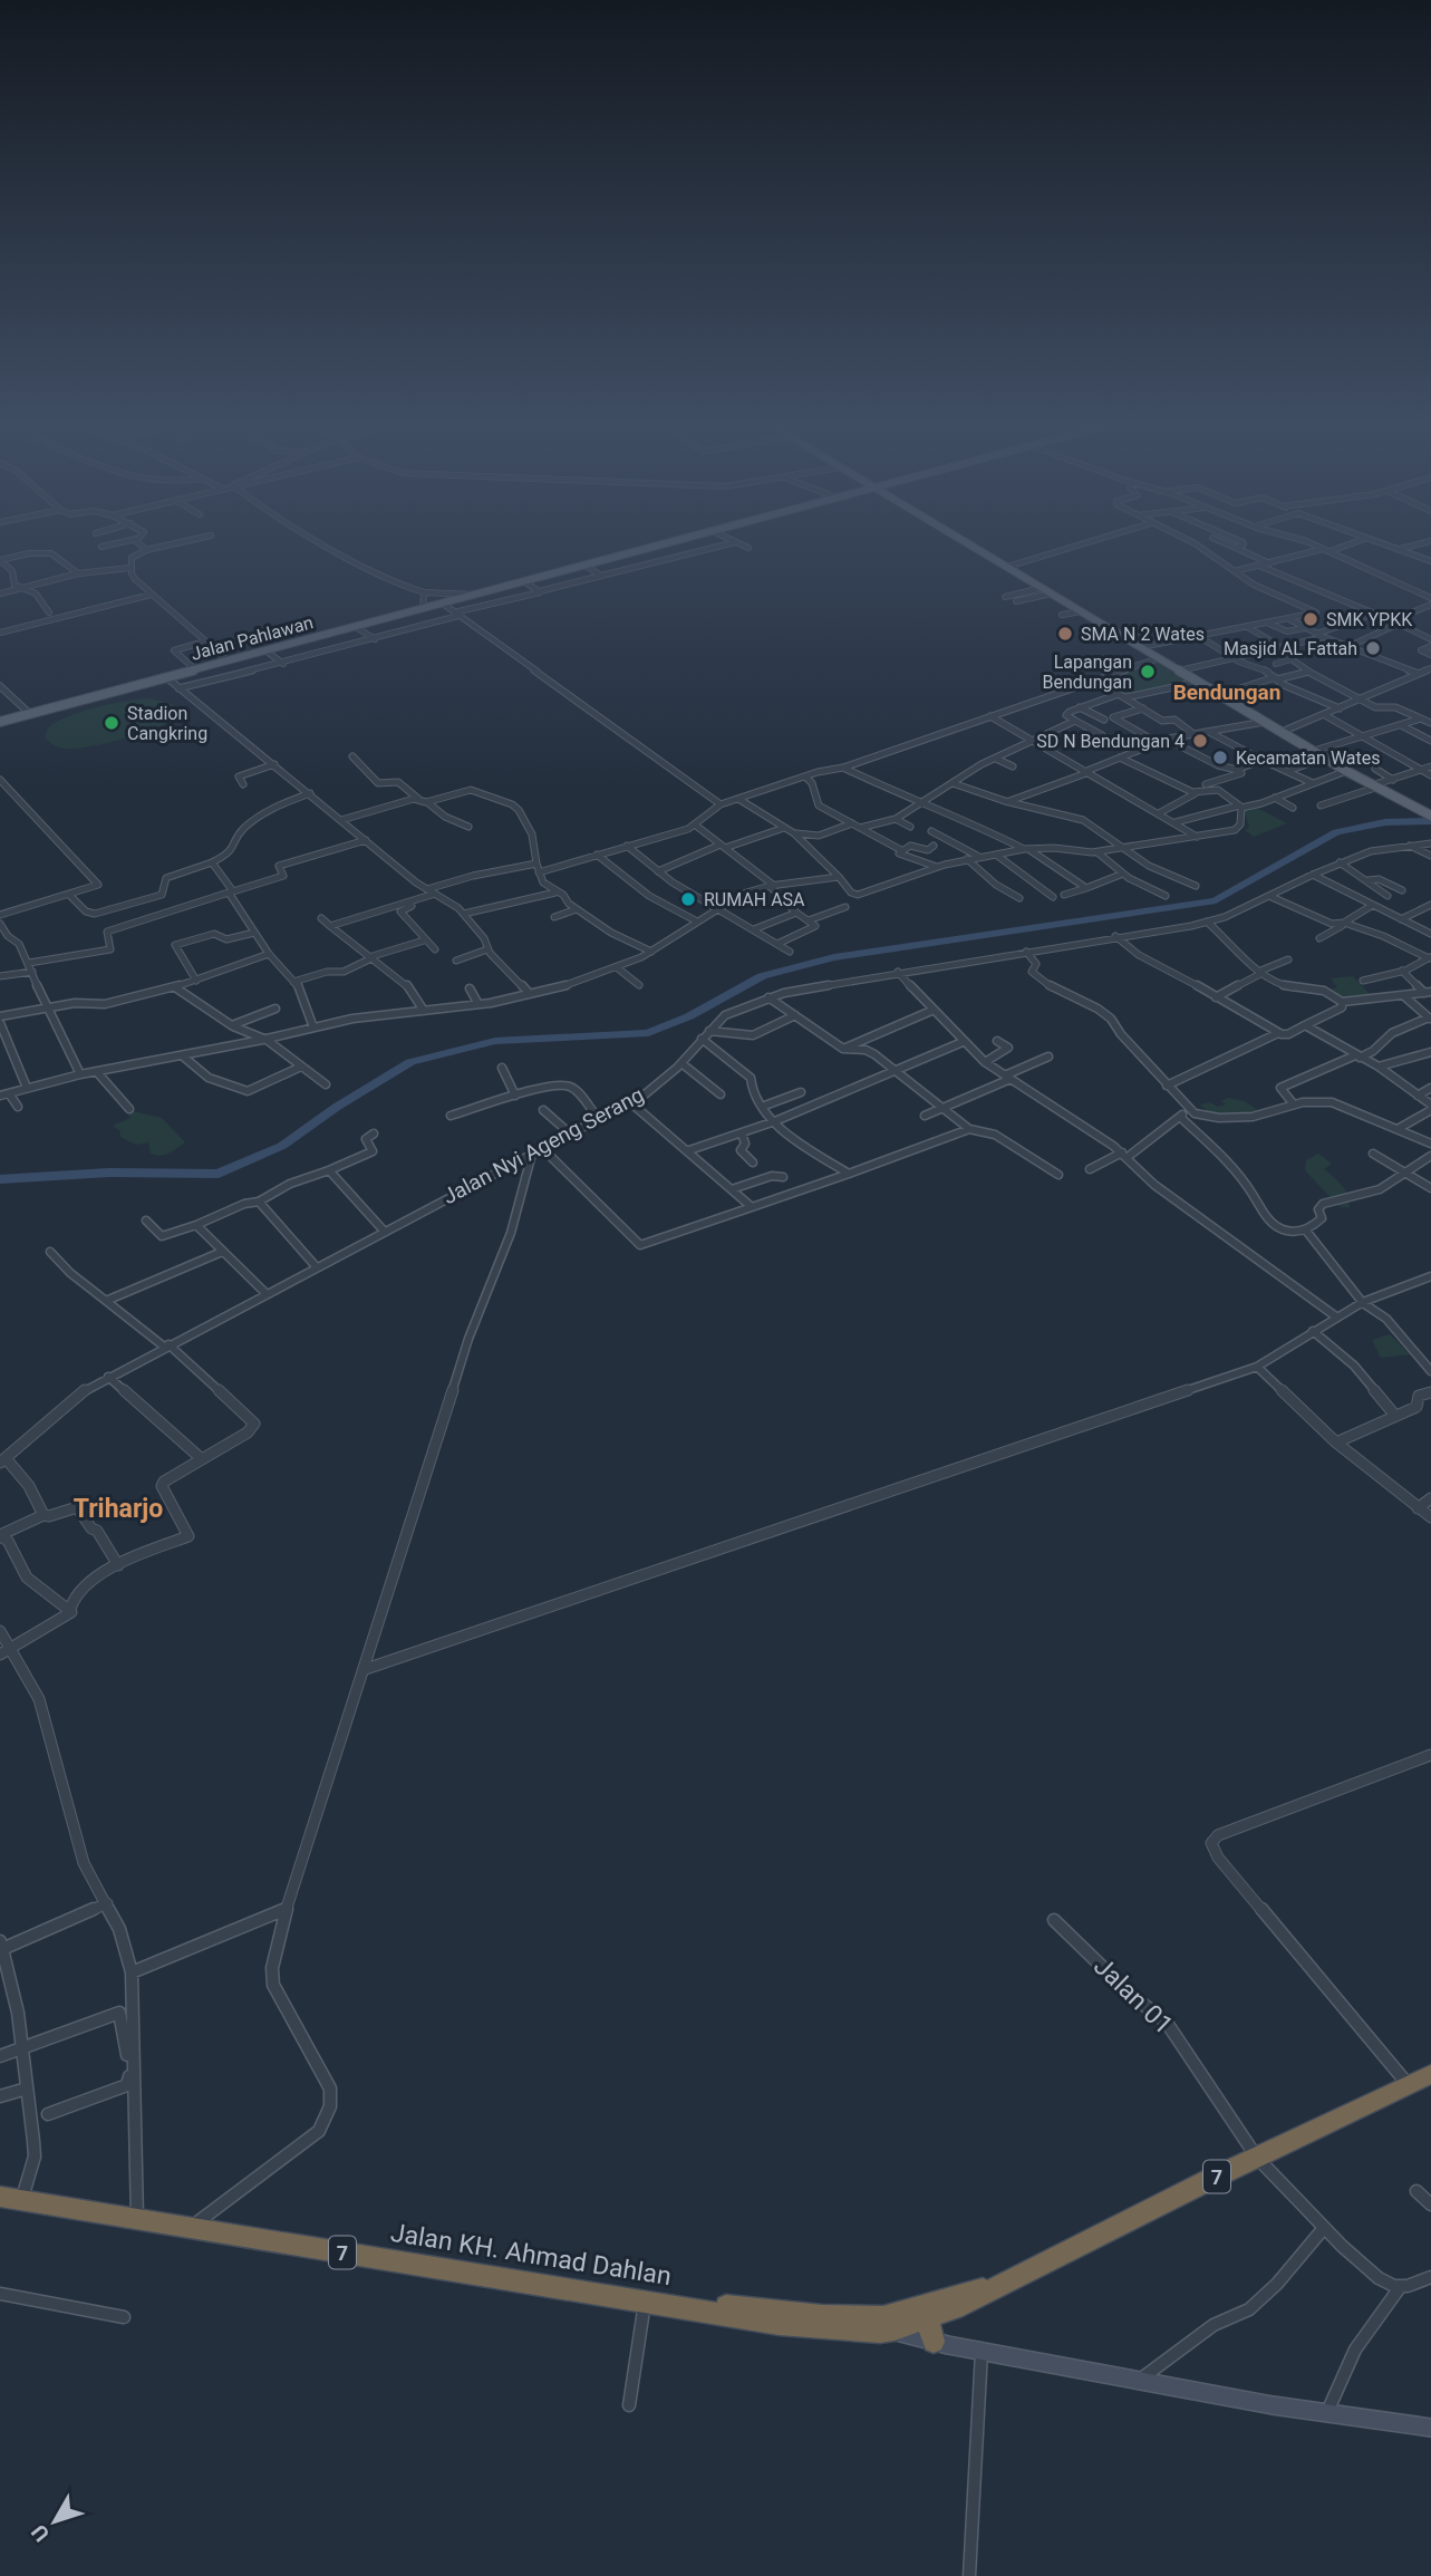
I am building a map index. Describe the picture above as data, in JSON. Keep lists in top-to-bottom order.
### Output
{
  "streets": {
    "highway": ["7", "Jalan KH. Ahmad Dahlan"],
    "main road": ["Jalan Pahlawan"],
    "street": ["Jalan Nyi Ageng Serang", "Jalan 01"]
  },
  "crossings": [
    ["Jalan 01", "Jalan KH. Ahmad Dahlan"]
  ],
  "districts": ["Bendungan", "Triharjo"],
  "places": [
    "SMK YPKK",
    "SMA N 2 Wates",
    "Masjid AL Fattah",
    "Lapangan Bendungan",
    "Stadion Cangkring",
    "SD N Bendungan 4",
    "Kecamatan Wates",
    "RUMAH ASA"
  ],
  "north": "bottom left"
}
